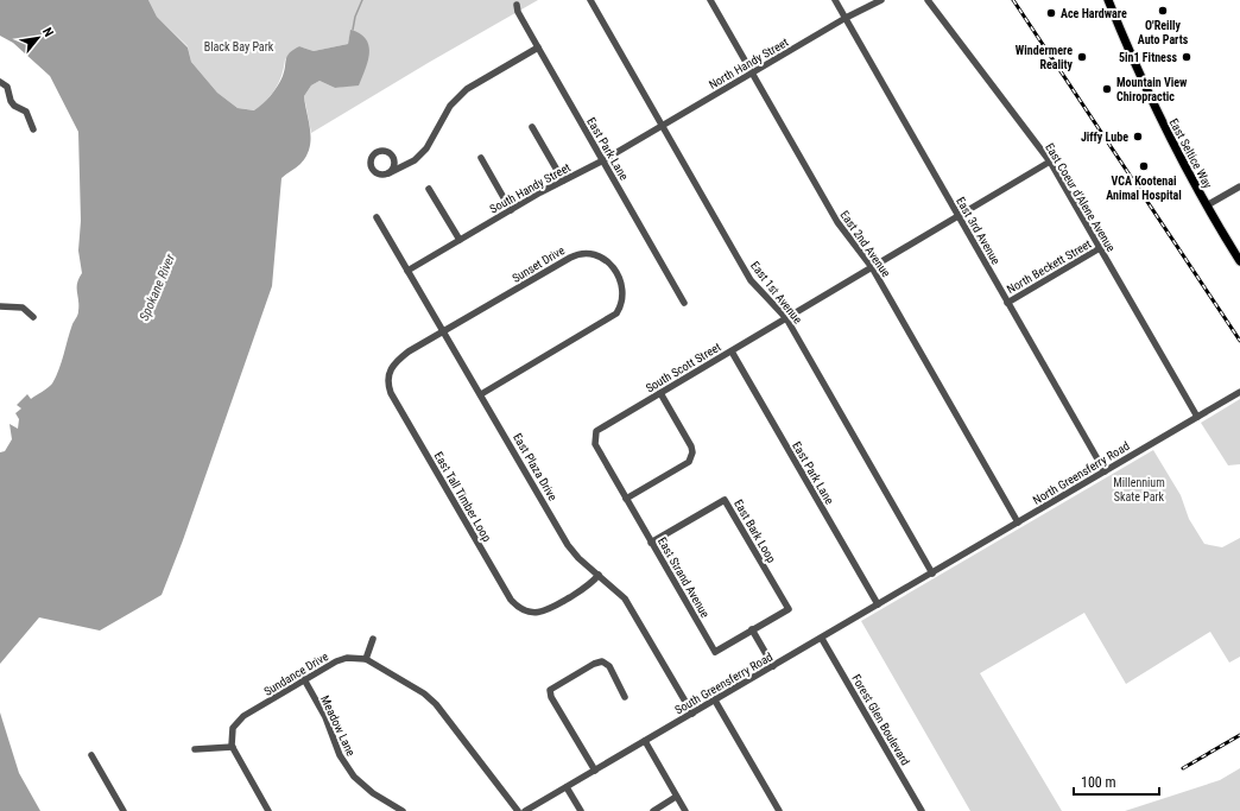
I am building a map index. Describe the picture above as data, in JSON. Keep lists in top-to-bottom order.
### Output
{
  "streets": {
    "main road": ["East Seltice Way"],
    "street": [
      "North Handy Street",
      "East Park Lane",
      "South Handy Street",
      "East Coeur d'Alene Avenue",
      "East 3rd Avenue",
      "East 2nd Avenue",
      "Sunset Drive",
      "North Beckett Street",
      "East 1st Avenue",
      "South Scott Street",
      "East Plaza Drive",
      "North Greensferry Road",
      "East Tall Timber Loop",
      "East Bark Loop",
      "East Strand Avenue",
      "Sundance Drive",
      "South Greensferry Road",
      "Forest Glen Boulevard",
      "Meadow Lane"
    ]
  },
  "crossings": [
    ["North Handy Street", "South Handy Street"],
    ["North Handy Street", "East 3rd Avenue"],
    ["North Handy Street", "East 2nd Avenue"],
    ["North Handy Street", "East 1st Avenue"],
    ["East Park Lane", "South Handy Street"],
    ["East Park Lane", "South Scott Street"],
    ["East Park Lane", "South Greensferry Road"],
    ["South Handy Street", "East 1st Avenue"],
    ["South Handy Street", "East Plaza Drive"],
    ["East Coeur d'Alene Avenue", "North Beckett Street"],
    ["East Coeur d'Alene Avenue", "South Scott Street"],
    ["East Coeur d'Alene Avenue", "North Greensferry Road"],
    ["East 3rd Avenue", "North Beckett Street"],
    ["East 3rd Avenue", "South Scott Street"],
    ["East 3rd Avenue", "North Greensferry Road"],
    ["East 2nd Avenue", "South Scott Street"],
    ["East 2nd Avenue", "North Greensferry Road"],
    ["Sunset Drive", "East Plaza Drive"],
    ["Sunset Drive", "East Tall Timber Loop"],
    ["East 1st Avenue", "South Scott Street"],
    ["East 1st Avenue", "North Greensferry Road"],
    ["East 1st Avenue", "South Greensferry Road"],
    ["South Scott Street", "East Strand Avenue"],
    ["East Plaza Drive", "East Tall Timber Loop"],
    ["East Plaza Drive", "South Greensferry Road"],
    ["North Greensferry Road", "South Greensferry Road"],
    ["East Bark Loop", "East Strand Avenue"],
    ["Sundance Drive", "Meadow Lane"],
    ["South Greensferry Road", "Forest Glen Boulevard"]
  ],
  "water": ["Spokane River"],
  "parks": ["Black Bay Park", "Millennium Skate Park"],
  "places": [
    "O'Reilly Auto Parts",
    "Ace Hardware",
    "Windermere Reality",
    "5in1 Fitness",
    "Mountain View Chiropractic",
    "Jiffy Lube",
    "VCA Kootenai Animal Hospital"
  ],
  "scale_bar": "100 m",
  "north": "top right"
}
